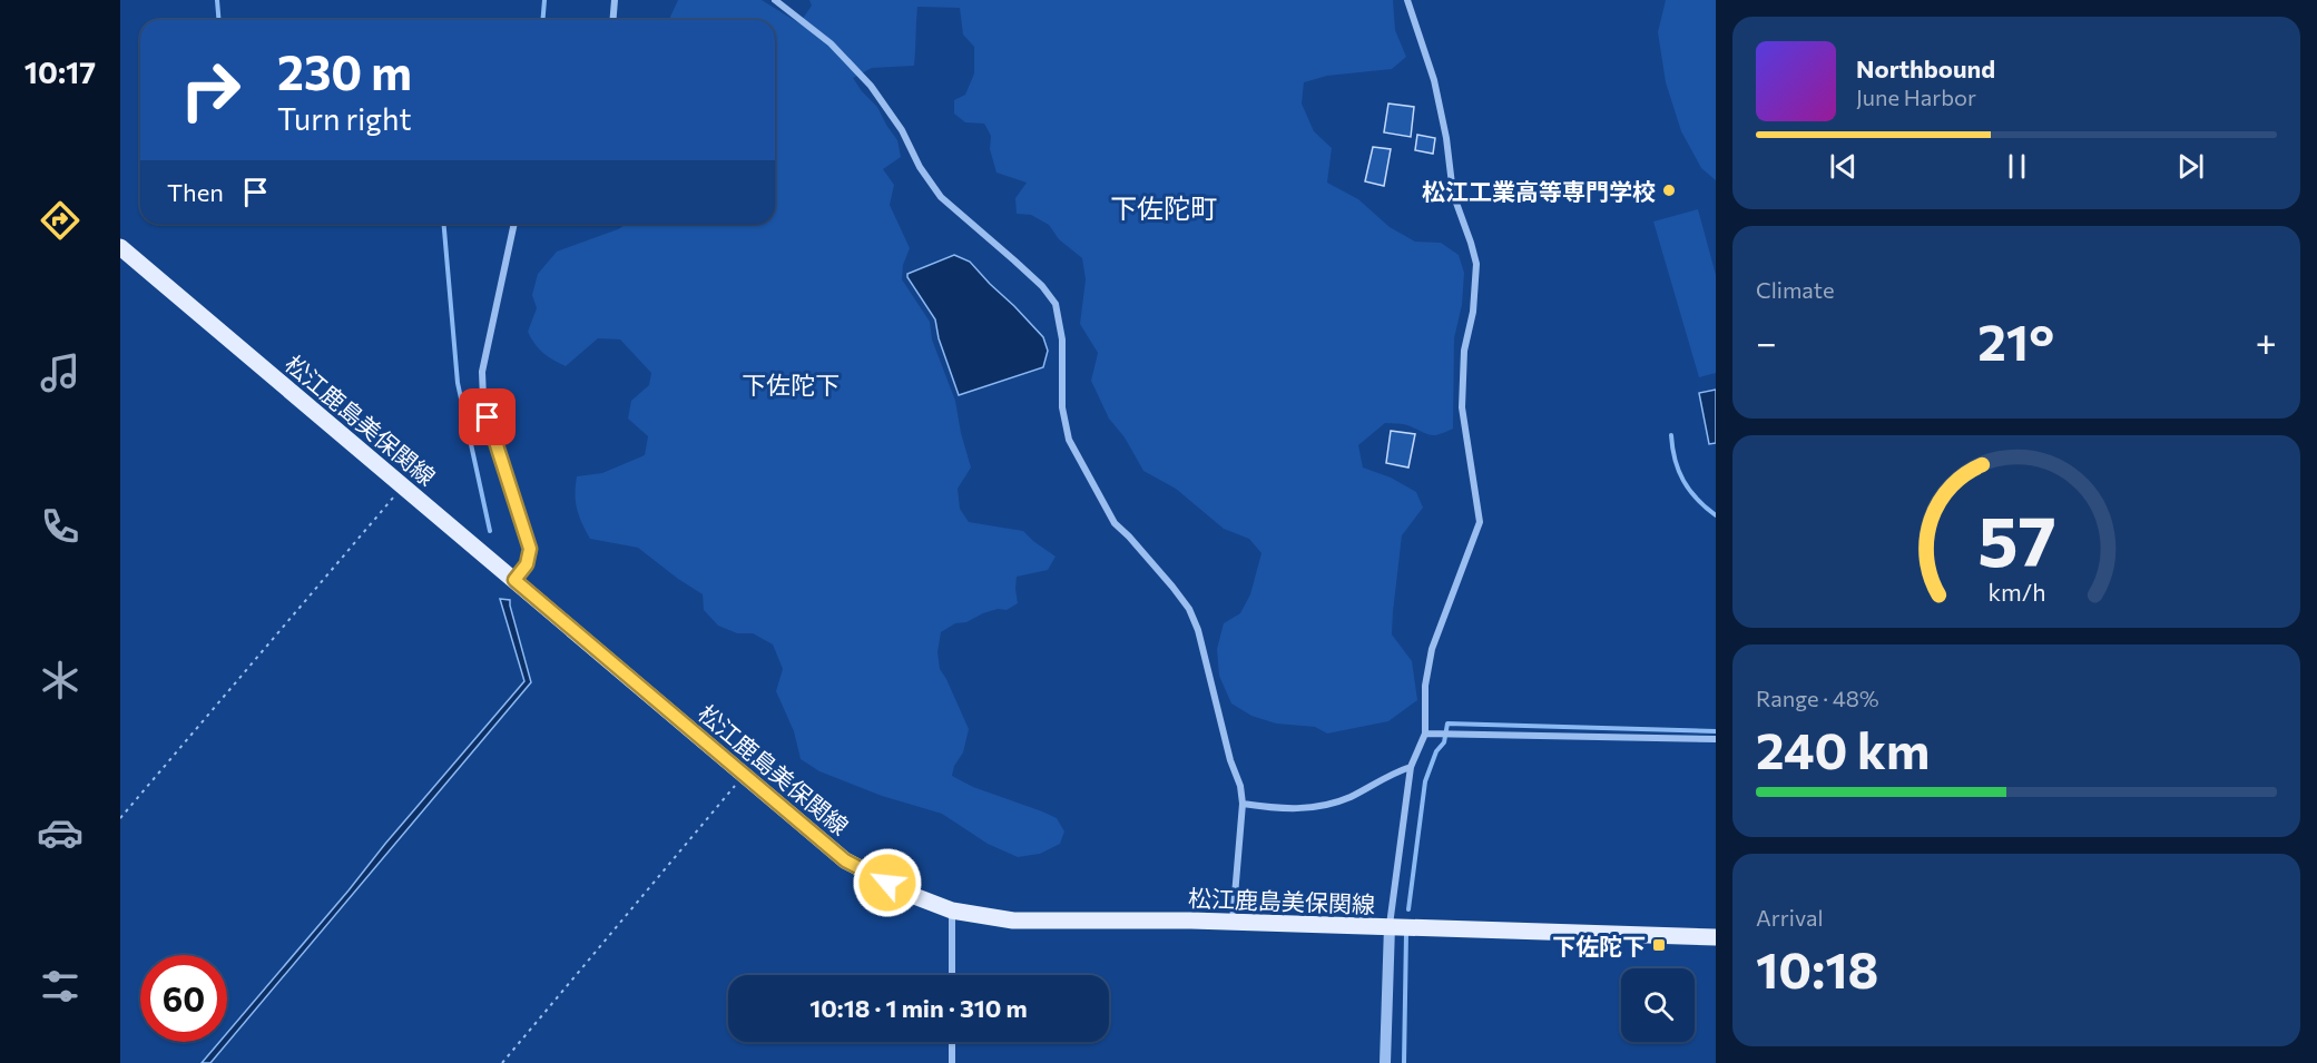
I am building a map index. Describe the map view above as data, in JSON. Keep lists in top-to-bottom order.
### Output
{
  "streets": {
    "main road": ["松江鹿島美保関線"]
  },
  "districts": ["下佐陀町", "下佐陀下"],
  "places": {
    "other": ["松江工業高等専門学校"],
    "transit": ["下佐陀下"]
  },
  "page": {
    "tabs": "10:17",
    "turn": ["230 m", "Turn right"],
    "song": ["Northbound", "June Harbor"],
    "then": "Then",
    "tile": [
      "Climate",
      ["Range · 48%", "240 km"],
      ["Arrival", "10:18"]
    ],
    "heat": ["−", "21°", "+"],
    "limit": "60",
    "trip": "10:18 · 1 min · 310 m",
    "gauge": ["57", "km/h"]
  }
}
